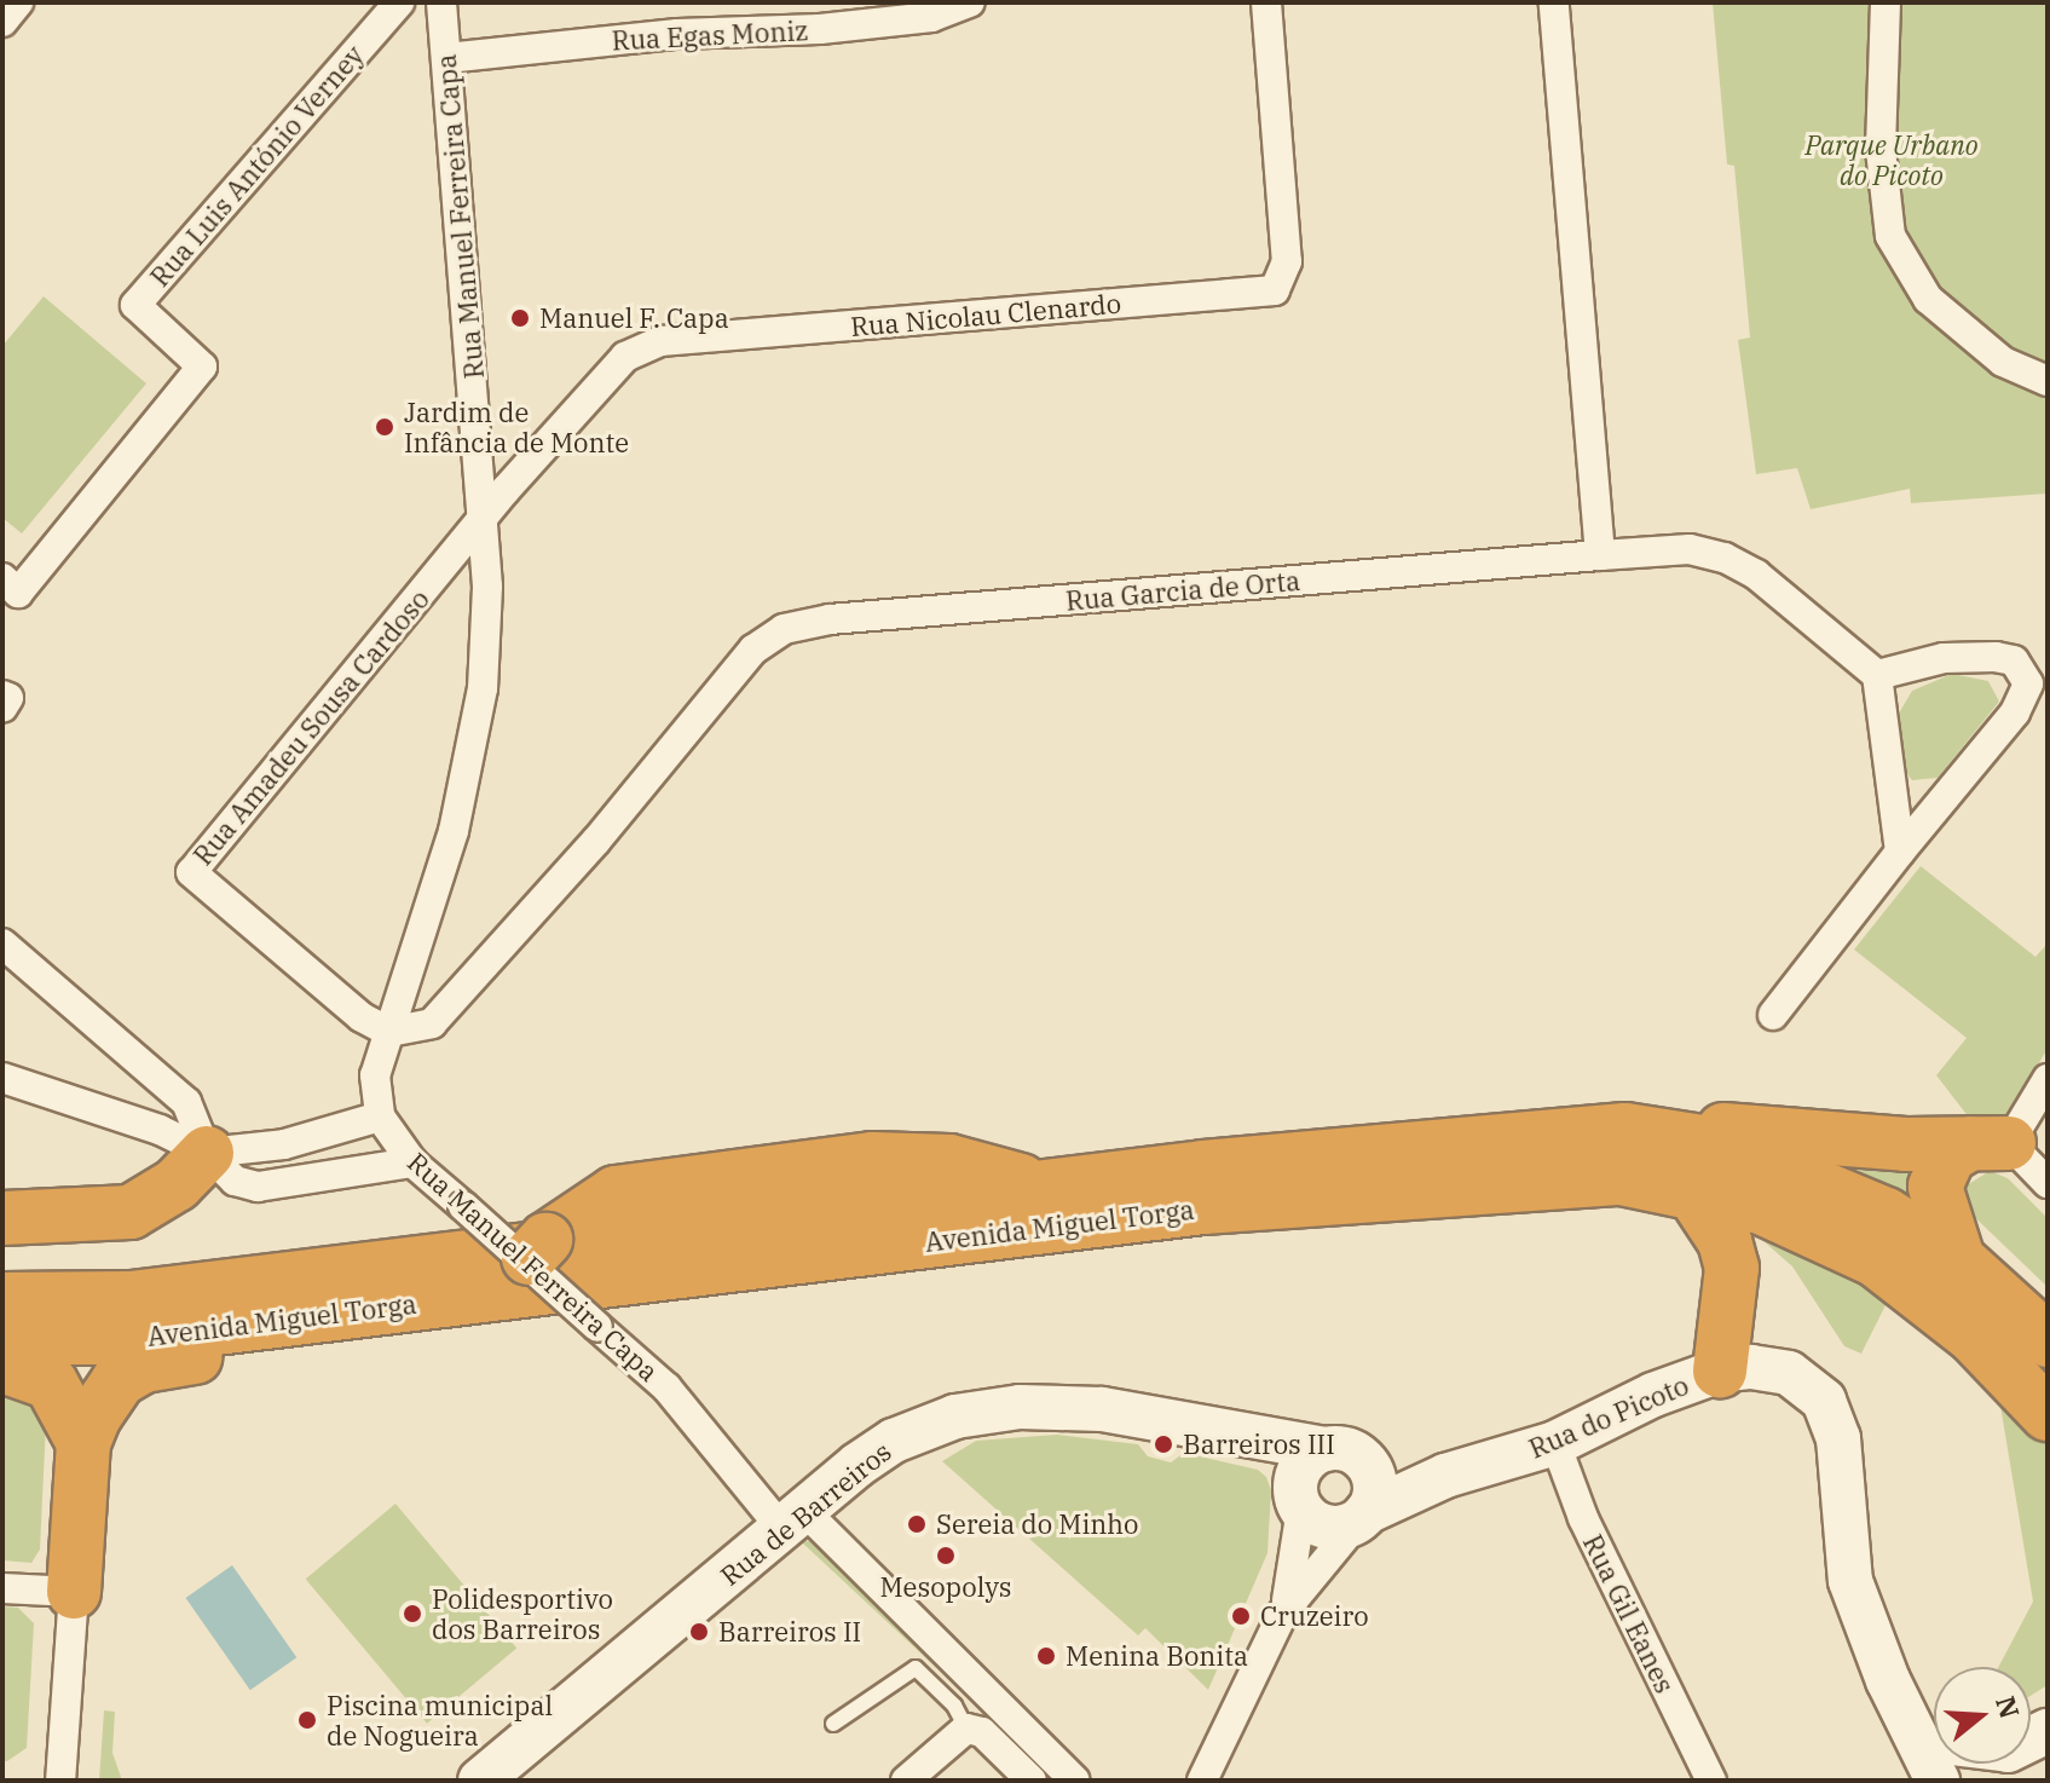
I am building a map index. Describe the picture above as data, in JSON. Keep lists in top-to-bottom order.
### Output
{
  "streets": {
    "highway": ["Avenida Miguel Torga"],
    "street": [
      "Rua Egas Moniz",
      "Rua Luis António Verney",
      "Rua Manuel Ferreira Capa",
      "Rua Nicolau Clenardo",
      "Rua Garcia de Orta",
      "Rua Amadeu Sousa Cardoso",
      "Rua do Picoto",
      "Rua de Barreiros",
      "Rua Gil Eanes"
    ]
  },
  "crossings": [
    ["Rua Egas Moniz", "Rua Manuel Ferreira Capa"],
    ["Rua Manuel Ferreira Capa", "Rua Nicolau Clenardo"],
    ["Rua Manuel Ferreira Capa", "Rua Garcia de Orta"],
    ["Rua Manuel Ferreira Capa", "Rua Amadeu Sousa Cardoso"],
    ["Rua Manuel Ferreira Capa", "Rua de Barreiros"],
    ["Rua Nicolau Clenardo", "Rua Amadeu Sousa Cardoso"],
    ["Rua Garcia de Orta", "Rua Amadeu Sousa Cardoso"],
    ["Rua do Picoto", "Rua de Barreiros"],
    ["Rua do Picoto", "Rua Gil Eanes"]
  ],
  "parks": ["Parque Urbano do Picoto"],
  "places": [
    "Manuel F. Capa",
    "Jardim de Infância de Monte",
    "Barreiros III",
    "Sereia do Minho",
    "Mesopolys",
    "Polidesportivo dos Barreiros",
    "Cruzeiro",
    "Barreiros II",
    "Menina Bonita",
    "Piscina municipal de Nogueira"
  ],
  "north": "right"
}
